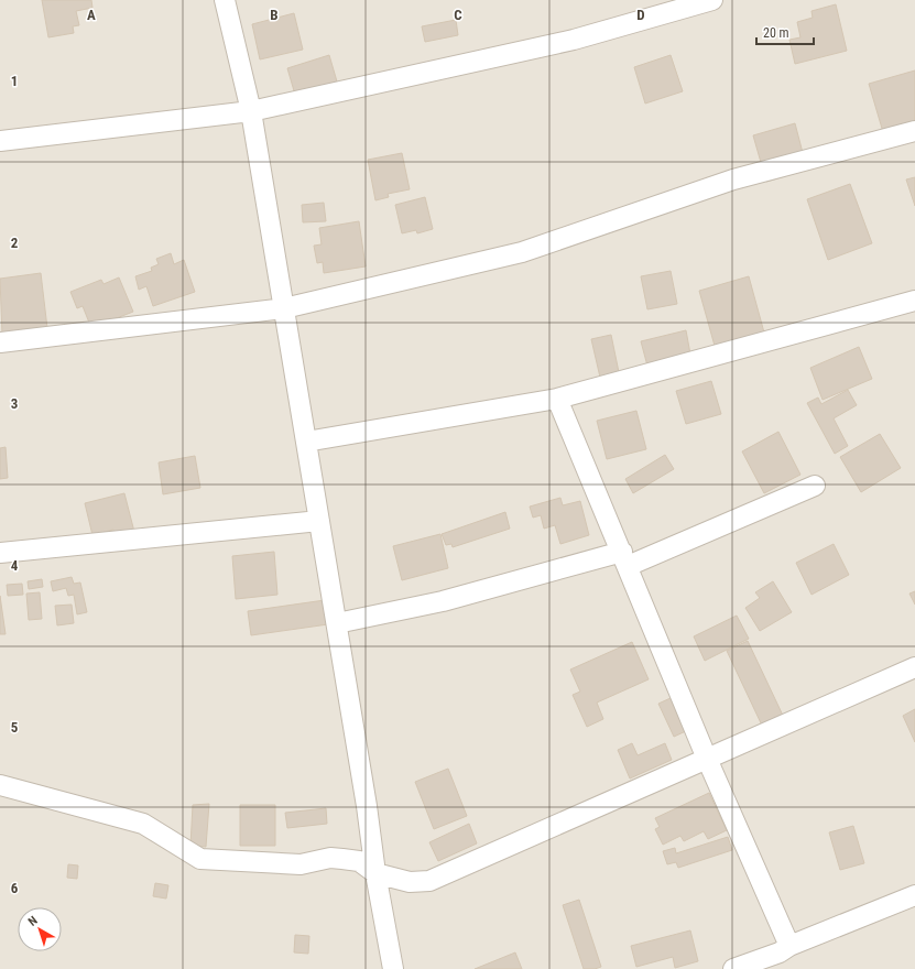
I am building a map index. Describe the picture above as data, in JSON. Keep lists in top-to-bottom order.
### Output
{
  "scale_bar": "20 m",
  "north": "top left",
  "grid": {
    "columns": [
      "A",
      "B",
      "C",
      "D"
    ],
    "rows": [
      "1",
      "2",
      "3",
      "4",
      "5",
      "6"
    ]
  }
}
